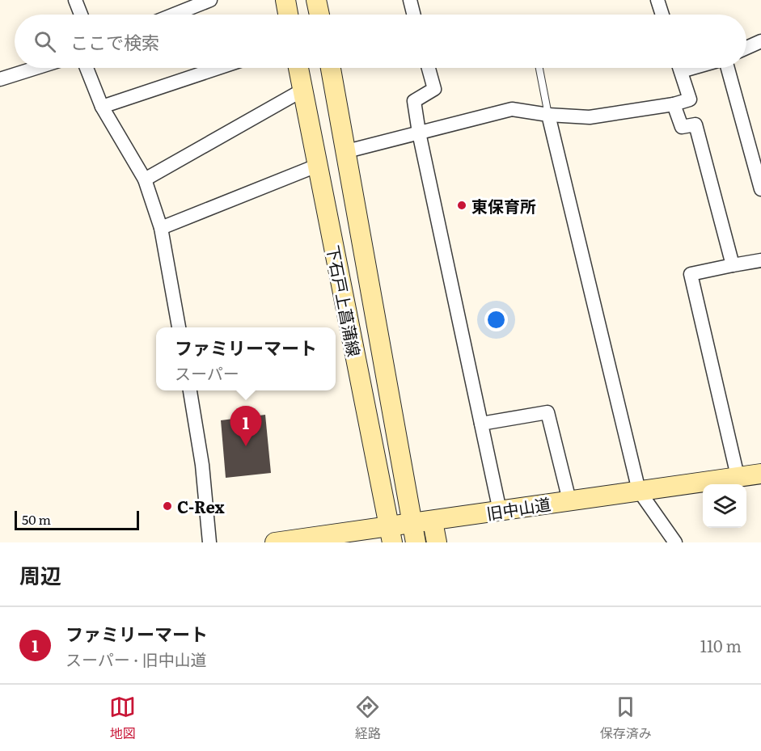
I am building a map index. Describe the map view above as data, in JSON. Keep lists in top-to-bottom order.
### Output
{
  "streets": {
    "main road": ["下石戸上菖蒲線", "旧中山道"]
  },
  "crossings": [
    ["下石戸上菖蒲線", "旧中山道"]
  ],
  "places": ["東保育所", "C-Rex"],
  "scale_bar": "50 m",
  "page": {
    "search": "ここで検索",
    "popup": ["ファミリーマート", "スーパー"],
    "pins": "1",
    "scale": "50 m",
    "heading": "周辺",
    "list": [
      {
        "mark": "1",
        "name": "ファミリーマート",
        "note": "スーパー · 旧中山道",
        "value": "110 m"
      }
    ],
    "nav": ["地図", "経路", "保存済み"]
  }
}
